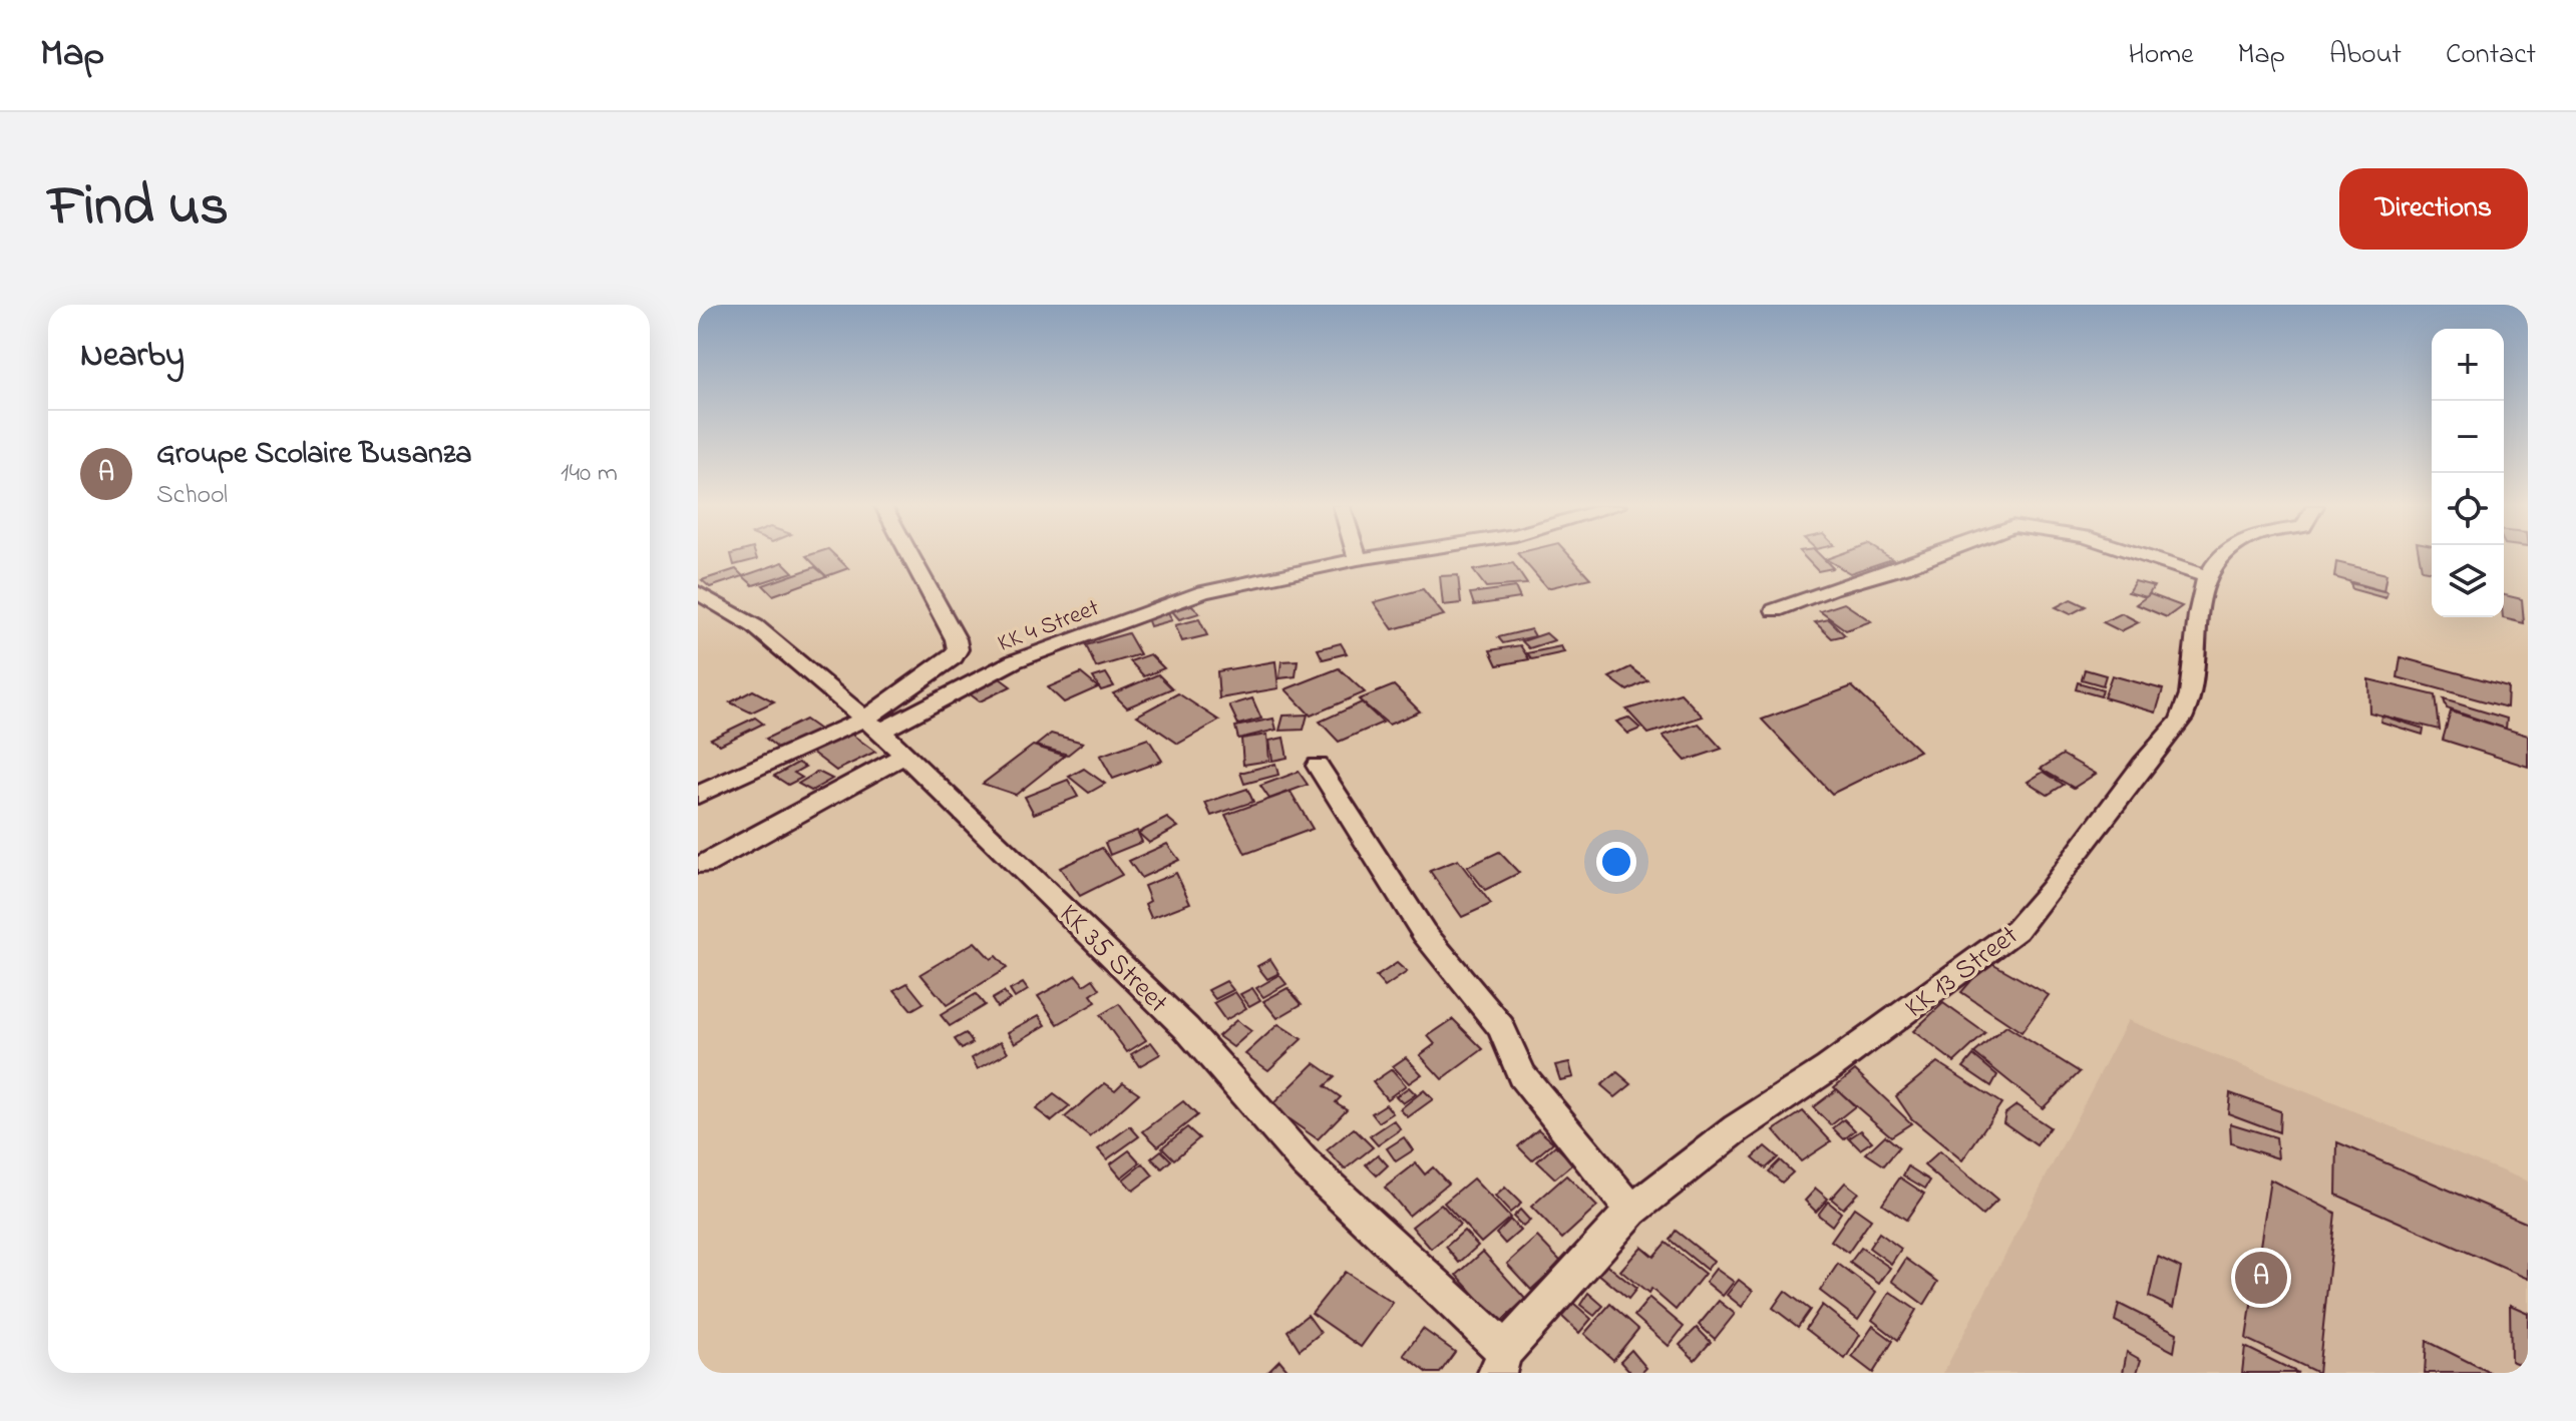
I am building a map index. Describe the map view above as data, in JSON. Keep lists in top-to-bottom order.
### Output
{
  "streets": {
    "street": ["KK 4 Street", "KK 35 Street", "KK 13 Street"]
  },
  "crossings": [
    ["KK 4 Street", "KK 35 Street"],
    ["KK 35 Street", "KK 13 Street"]
  ],
  "page": {
    "header": "Map",
    "nav": [
      "Home",
      "Map",
      "About",
      "Contact"
    ],
    "title": "Find us",
    "buttons": "Directions",
    "heading": "Nearby",
    "map_buttons": ["+", "−"],
    "list": [
      {
        "mark": "A",
        "name": "Groupe Scolaire Busanza",
        "note": "School",
        "value": "140 m"
      }
    ],
    "pins": "A"
  }
}
